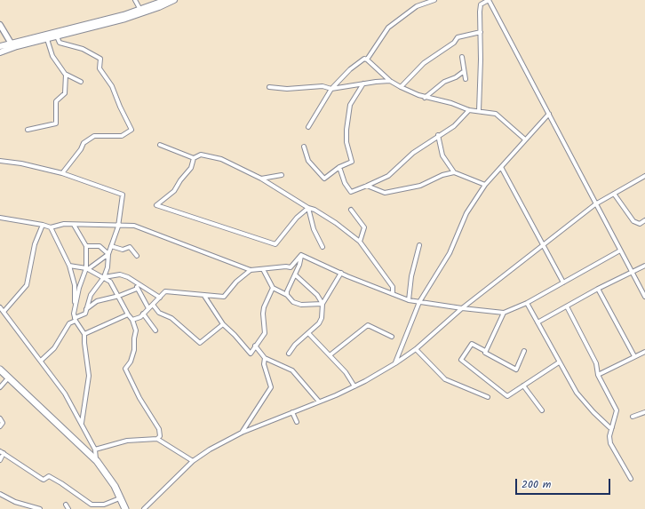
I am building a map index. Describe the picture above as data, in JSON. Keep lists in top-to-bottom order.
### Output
{
  "scale_bar": "200 m"
}
